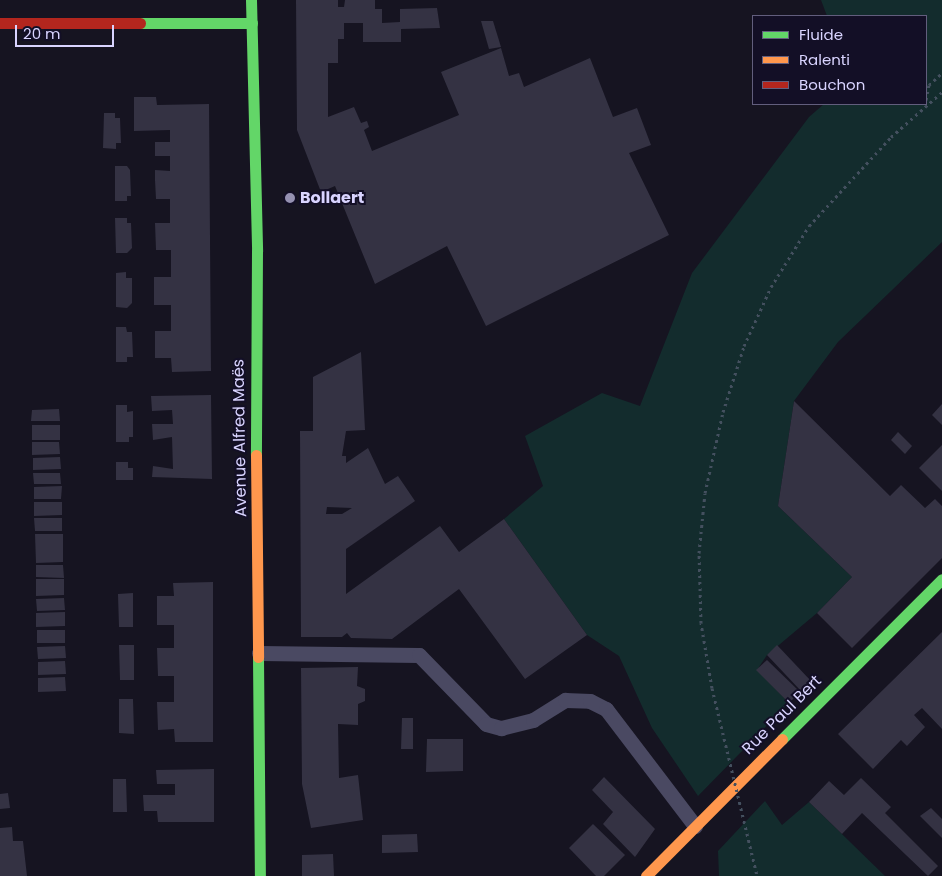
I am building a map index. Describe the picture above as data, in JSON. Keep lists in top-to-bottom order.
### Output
{
  "streets": {
    "main road": ["Avenue Alfred Maës", "Rue Paul Bert"]
  },
  "places": ["Bollaert"],
  "legend": ["Fluide", "Ralenti", "Bouchon"],
  "scale_bar": "20 m"
}
